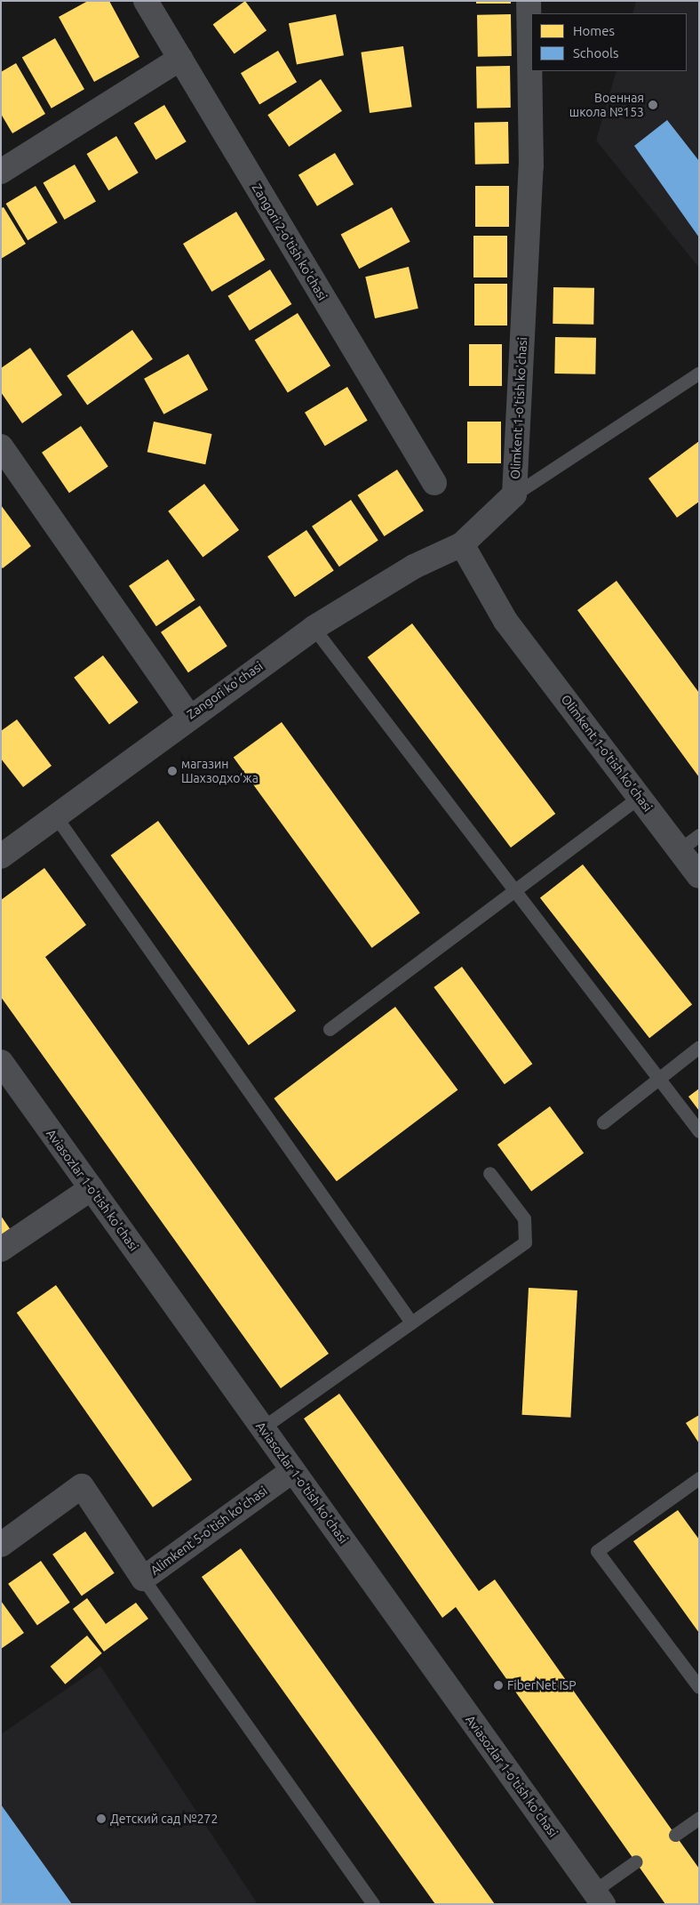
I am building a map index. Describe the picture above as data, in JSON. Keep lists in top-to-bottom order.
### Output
{
  "streets": {
    "street": [
      "Zangori 2-o'tish ko'chasi",
      "Olimkent 1-o'tish ko'chasi",
      "Zangori ko'chasi",
      "Aviasozlar 1-o'tish ko'chasi",
      "Alimkent 5-o'tish ko'chasi"
    ]
  },
  "crossings": [
    ["Olimkent 1-o'tish ko'chasi", "Zangori ko'chasi"],
    ["Aviasozlar 1-o'tish ko'chasi", "Alimkent 5-o'tish ko'chasi"]
  ],
  "places": [
    "Военная школа №153",
    "магазин Шахзодхо’жа",
    "FiberNet ISP",
    "Детский сад №272"
  ],
  "legend": ["Homes", "Schools"]
}
